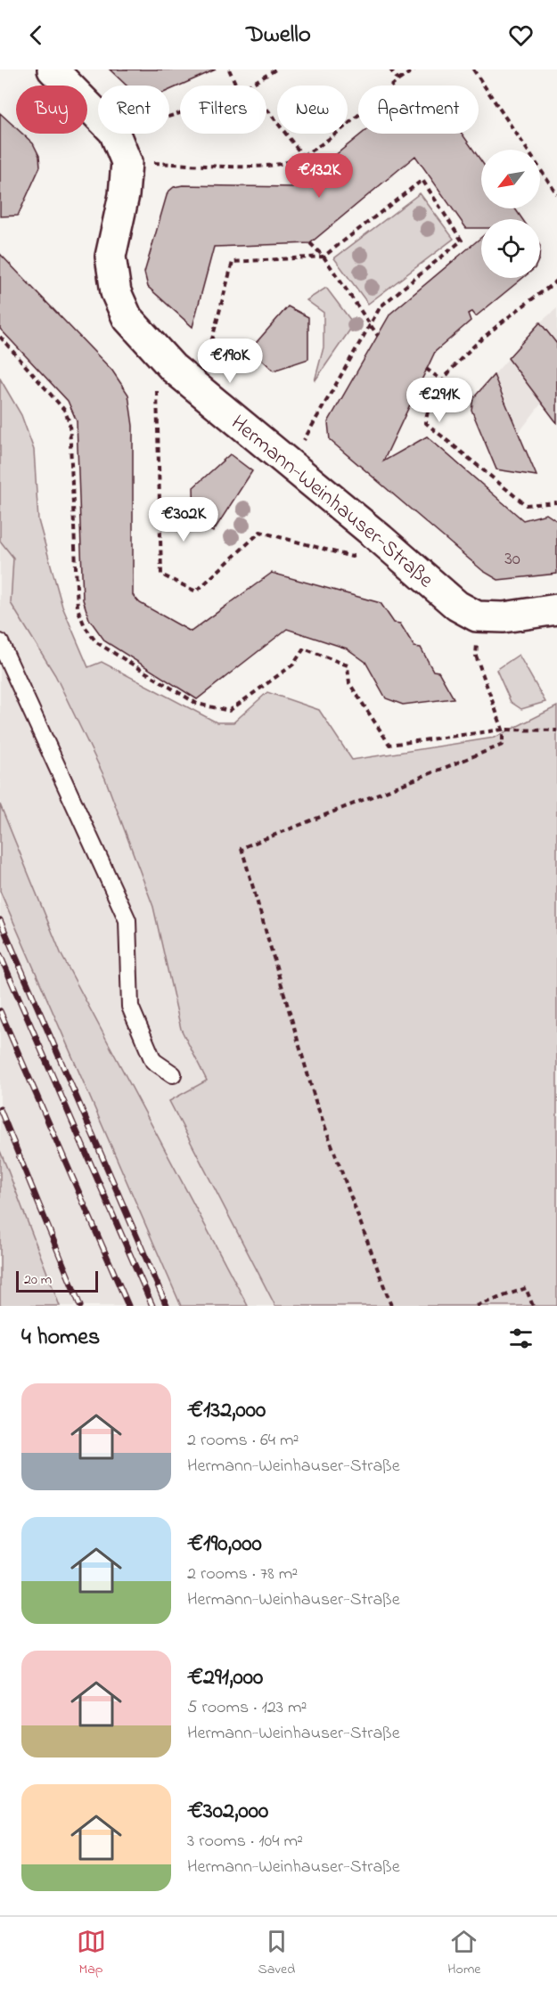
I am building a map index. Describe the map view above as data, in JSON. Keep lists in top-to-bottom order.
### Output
{
  "streets": {
    "street": ["Hermann-Weinhauser-Straße"]
  },
  "house_numbers": ["30"],
  "scale_bar": "20 m",
  "north": "bottom left",
  "page": {
    "header": "Dwello",
    "chip": [
      "Buy",
      "Rent",
      "Filters",
      "New",
      "Apartment"
    ],
    "price": [
      "€132K",
      "€190K",
      "€291K",
      "€302K"
    ],
    "scale": "20 m",
    "heading": "4 homes",
    "list": [
      {
        "name": "€132,000",
        "note": "2 rooms · 64 m² · Hermann-Weinhauser-Straße"
      },
      {
        "name": "€190,000",
        "note": "2 rooms · 78 m² · Hermann-Weinhauser-Straße"
      },
      {
        "name": "€291,000",
        "note": "5 rooms · 123 m² · Hermann-Weinhauser-Straße"
      },
      {
        "name": "€302,000",
        "note": "3 rooms · 104 m² · Hermann-Weinhauser-Straße"
      }
    ],
    "tabs": ["Map", "Saved", "Home"]
  }
}
